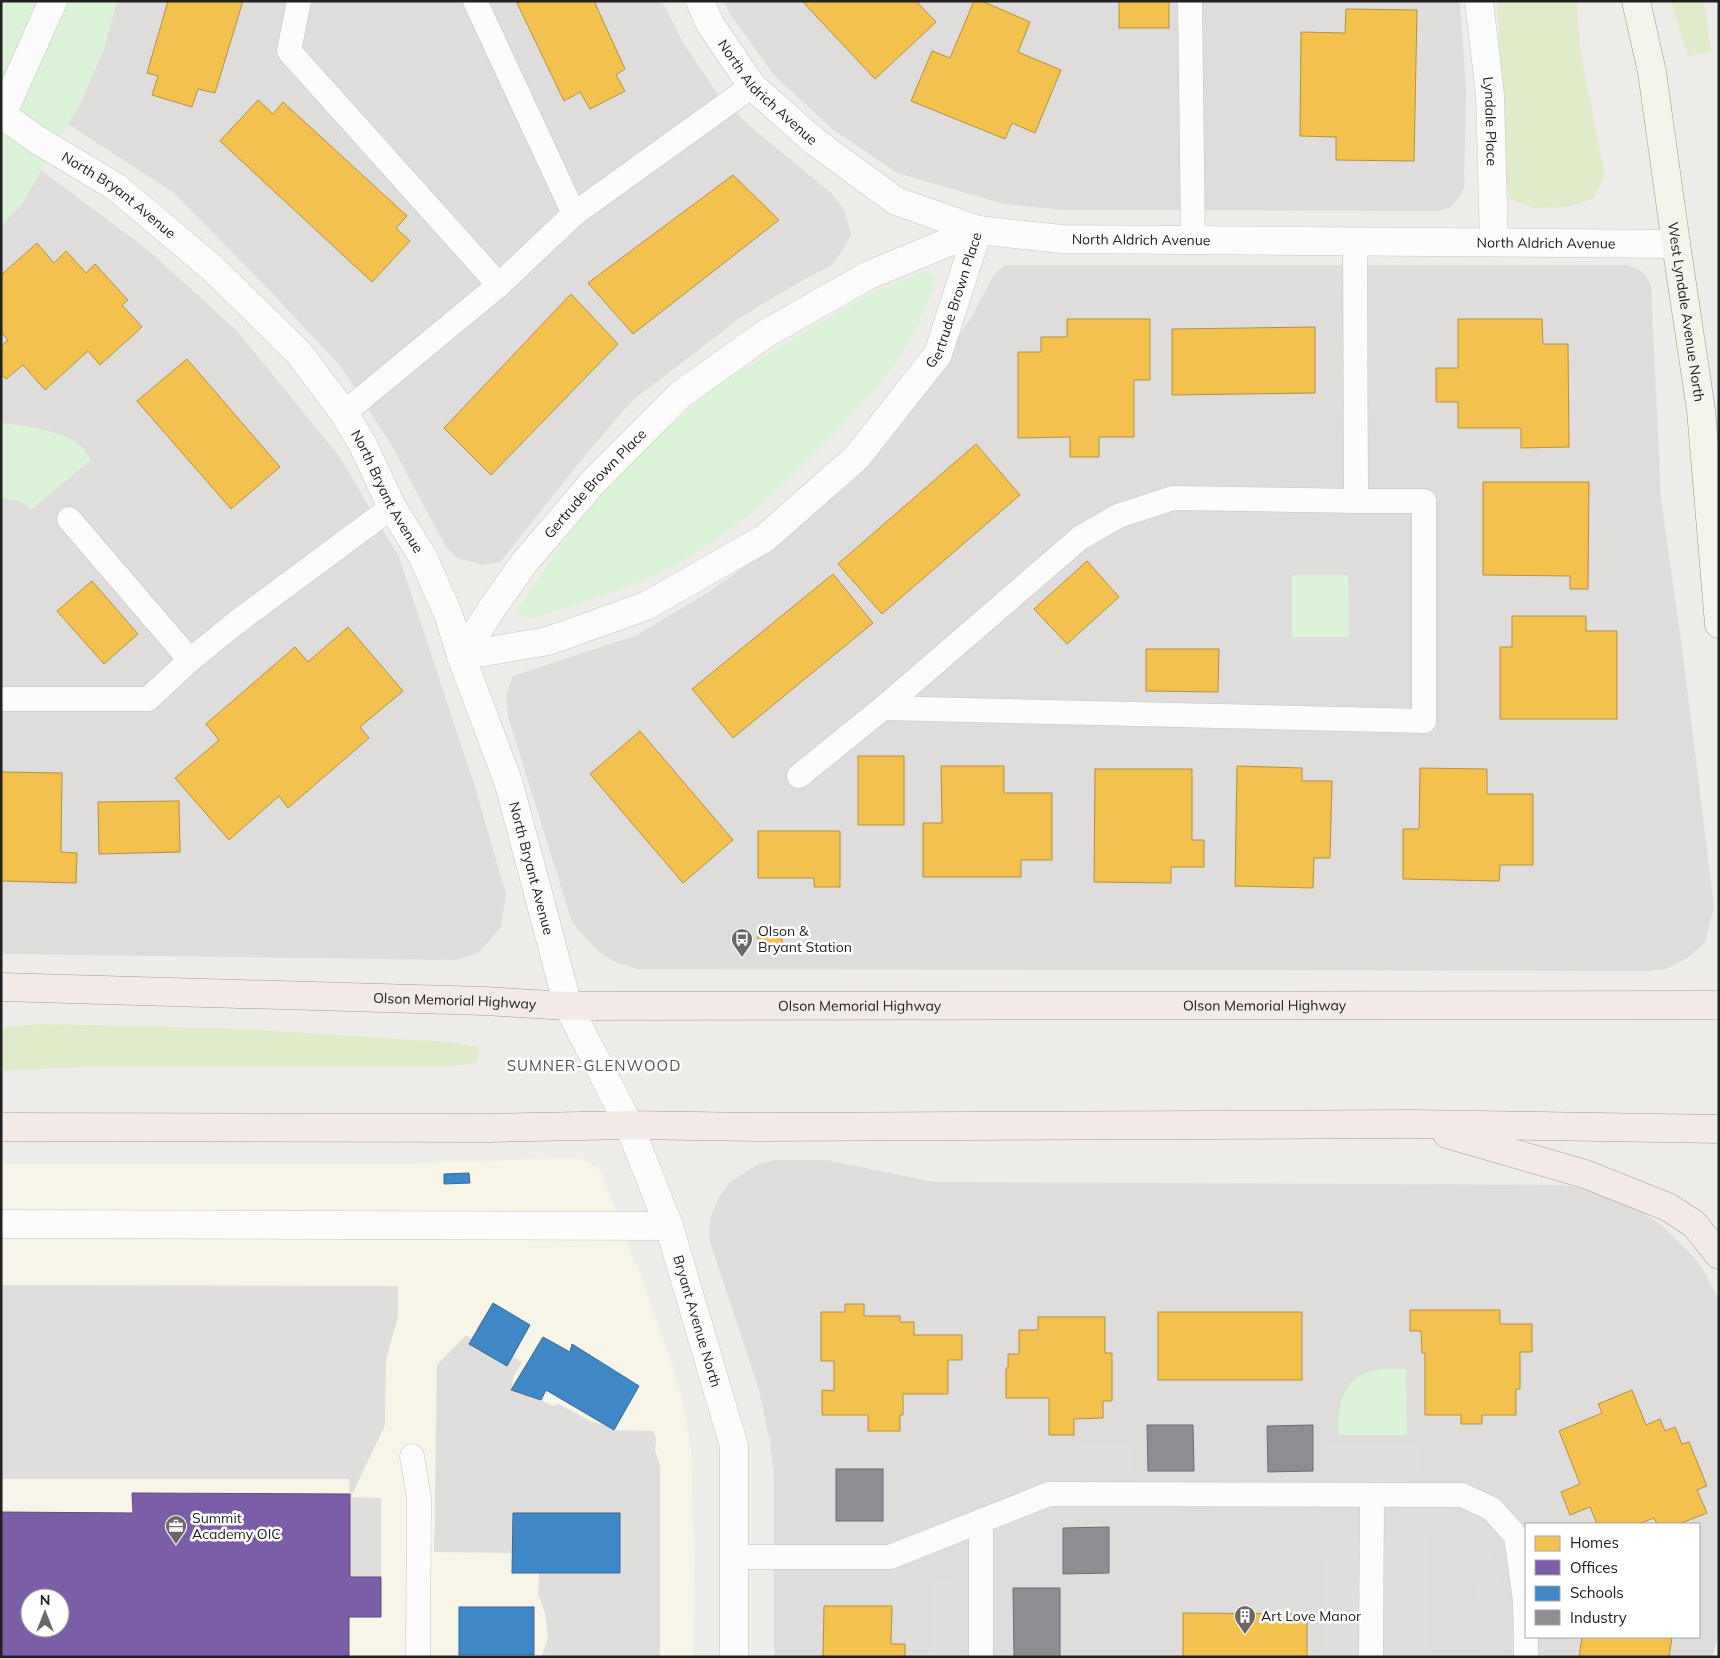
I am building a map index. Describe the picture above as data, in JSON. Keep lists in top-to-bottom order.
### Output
{
  "streets": {
    "main road": ["West Lyndale Avenue North", "Olson Memorial Highway"],
    "street": [
      "North Aldrich Avenue",
      "Lyndale Place",
      "North Bryant Avenue",
      "Gertrude Brown Place",
      "Bryant Avenue North"
    ]
  },
  "crossings": [
    ["North Aldrich Avenue", "Lyndale Place"],
    ["North Aldrich Avenue", "Gertrude Brown Place"],
    ["North Aldrich Avenue", "West Lyndale Avenue North"],
    ["North Bryant Avenue", "Gertrude Brown Place"],
    ["North Bryant Avenue", "Olson Memorial Highway"],
    ["North Bryant Avenue", "Bryant Avenue North"],
    ["Olson Memorial Highway", "Bryant Avenue North"]
  ],
  "districts": ["SUMNER-GLENWOOD"],
  "places": {
    "bus stop": ["Olson & Bryant Station"],
    "office": ["Summit Academy OIC"],
    "building": ["Art Love Manor"]
  },
  "legend": [
    "Homes",
    "Offices",
    "Schools",
    "Industry"
  ],
  "north": "top"
}
